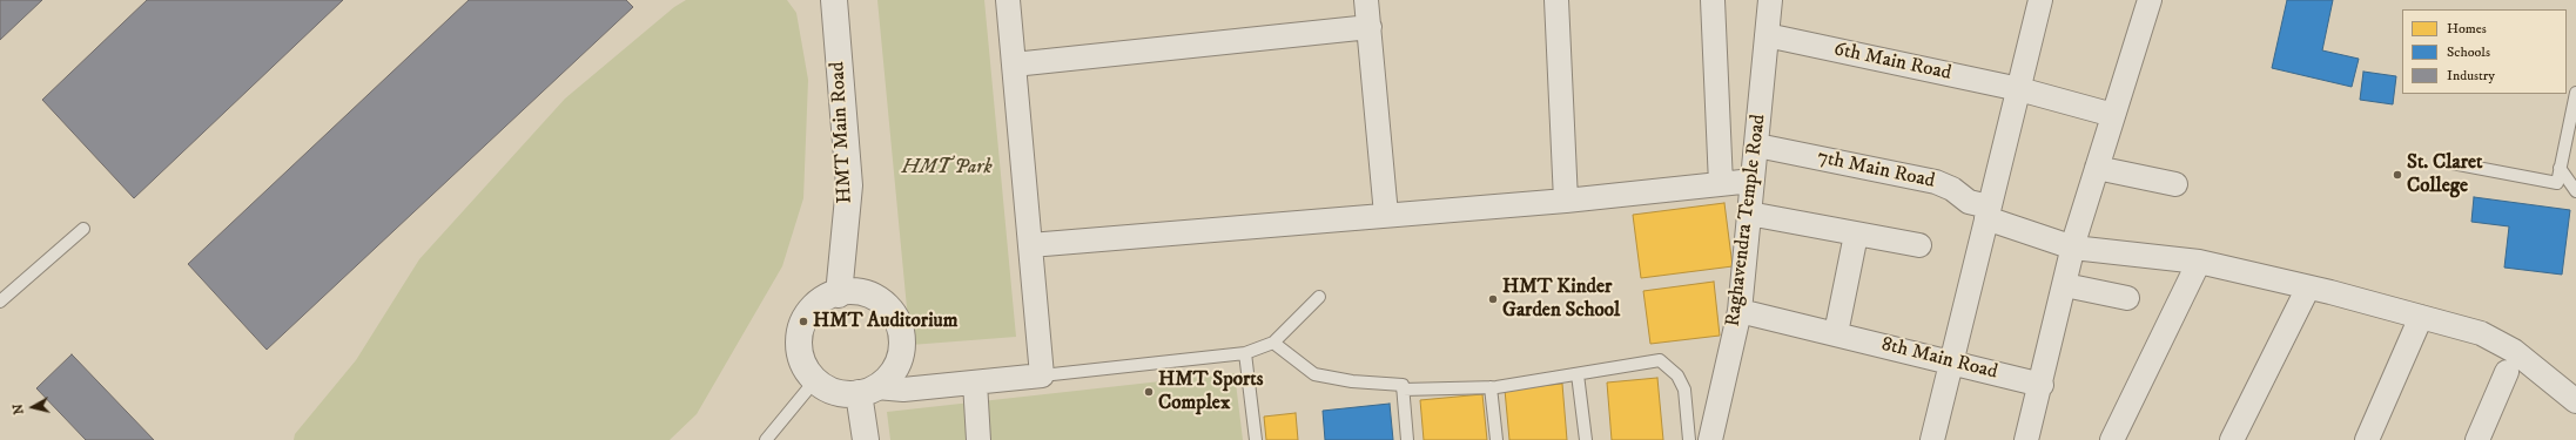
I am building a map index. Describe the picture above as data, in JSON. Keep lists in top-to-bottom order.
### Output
{
  "streets": {
    "street": [
      "6th Main Road",
      "HMT Main Road",
      "7th Main Road",
      "Raghavendra Temple Road",
      "8th Main Road"
    ]
  },
  "crossings": [
    ["6th Main Road", "Raghavendra Temple Road"],
    ["7th Main Road", "Raghavendra Temple Road"],
    ["Raghavendra Temple Road", "8th Main Road"]
  ],
  "parks": ["HMT Park"],
  "places": [
    "St. Claret College",
    "HMT Kinder Garden School",
    "HMT Auditorium",
    "HMT Sports Complex"
  ],
  "legend": ["Homes", "Schools", "Industry"],
  "north": "left"
}
